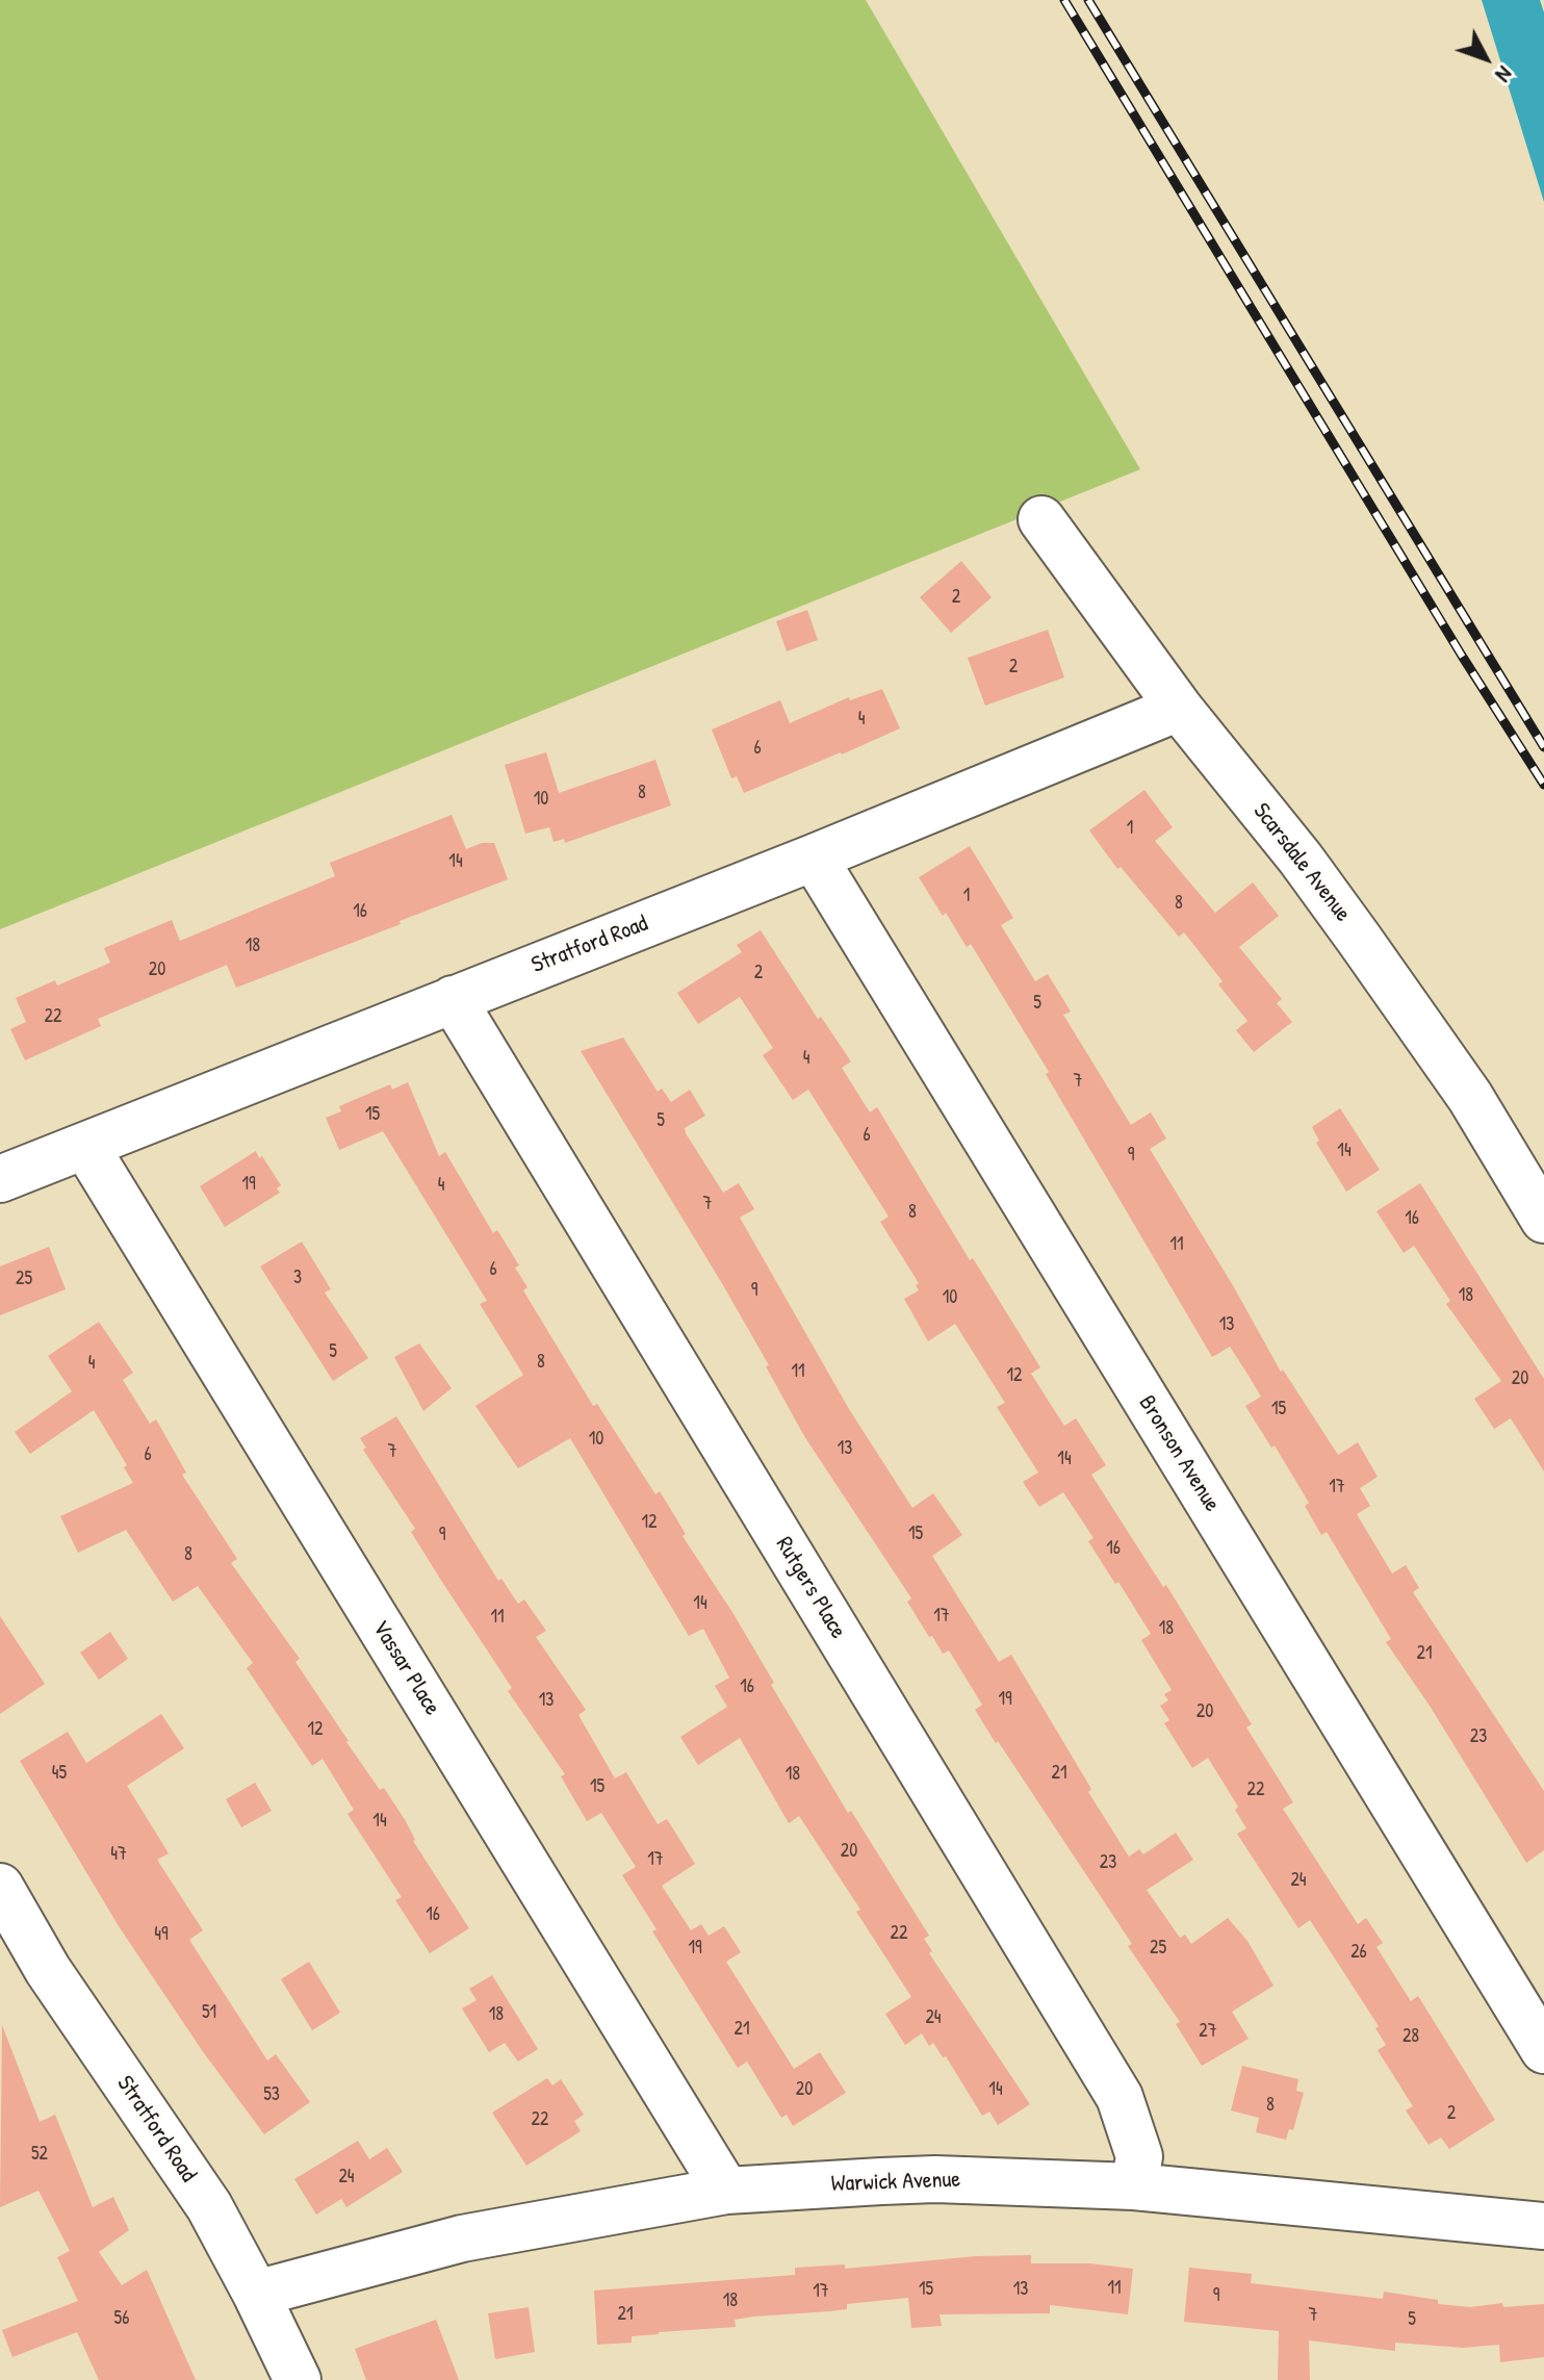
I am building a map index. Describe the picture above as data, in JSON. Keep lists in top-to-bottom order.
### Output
{
  "streets": {
    "street": [
      "Scarsdale Avenue",
      "Stratford Road",
      "Bronson Avenue",
      "Rutgers Place",
      "Vassar Place",
      "Warwick Avenue"
    ]
  },
  "crossings": [
    ["Scarsdale Avenue", "Stratford Road"],
    ["Stratford Road", "Bronson Avenue"],
    ["Stratford Road", "Rutgers Place"],
    ["Stratford Road", "Vassar Place"],
    ["Stratford Road", "Warwick Avenue"],
    ["Rutgers Place", "Warwick Avenue"],
    ["Vassar Place", "Warwick Avenue"]
  ],
  "house_numbers": [
    "2",
    "2",
    "4",
    "6",
    "8",
    "10",
    "1",
    "14",
    "1",
    "8",
    "16",
    "18",
    "20",
    "2",
    "5",
    "22",
    "4",
    "7",
    "15",
    "5",
    "6",
    "14",
    "9",
    "19",
    "4",
    "7",
    "8",
    "16",
    "11",
    "6",
    "3",
    "25",
    "9",
    "18",
    "10",
    "13",
    "5",
    "8",
    "4",
    "11",
    "12",
    "20",
    "15",
    "10",
    "13",
    "7",
    "6",
    "14",
    "17",
    "12",
    "15",
    "9",
    "16",
    "8",
    "14",
    "17",
    "11",
    "18",
    "21",
    "16",
    "19",
    "13",
    "20",
    "12",
    "23",
    "45",
    "21",
    "18",
    "15",
    "22",
    "14",
    "20",
    "47",
    "17",
    "23",
    "24",
    "16",
    "22",
    "49",
    "19",
    "25",
    "26",
    "51",
    "18",
    "24",
    "21",
    "27",
    "28",
    "20",
    "14",
    "53",
    "8",
    "2",
    "22",
    "52",
    "24",
    "11",
    "15",
    "13",
    "17",
    "9",
    "18",
    "21",
    "7",
    "56",
    "5"
  ],
  "north": "bottom right"
}
